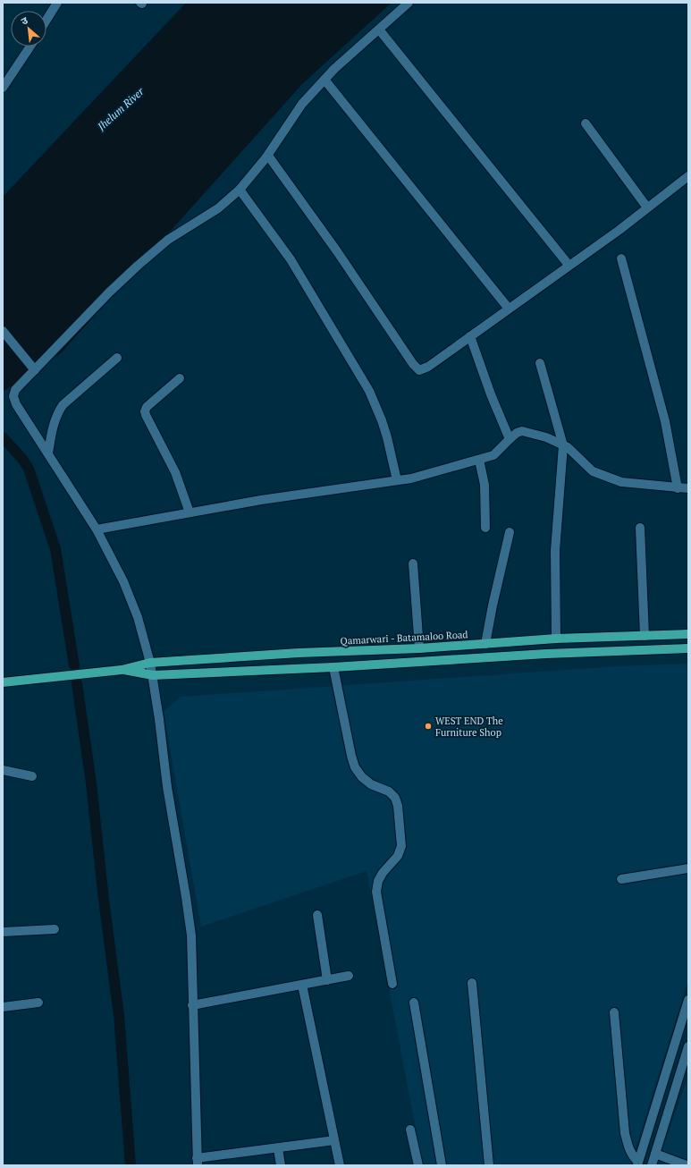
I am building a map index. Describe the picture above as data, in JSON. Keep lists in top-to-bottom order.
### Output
{
  "streets": {
    "main road": ["Qamarwari - Batamaloo Road"]
  },
  "water": ["Jhelum River"],
  "places": ["WEST END The Furniture Shop"],
  "north": "top left"
}
